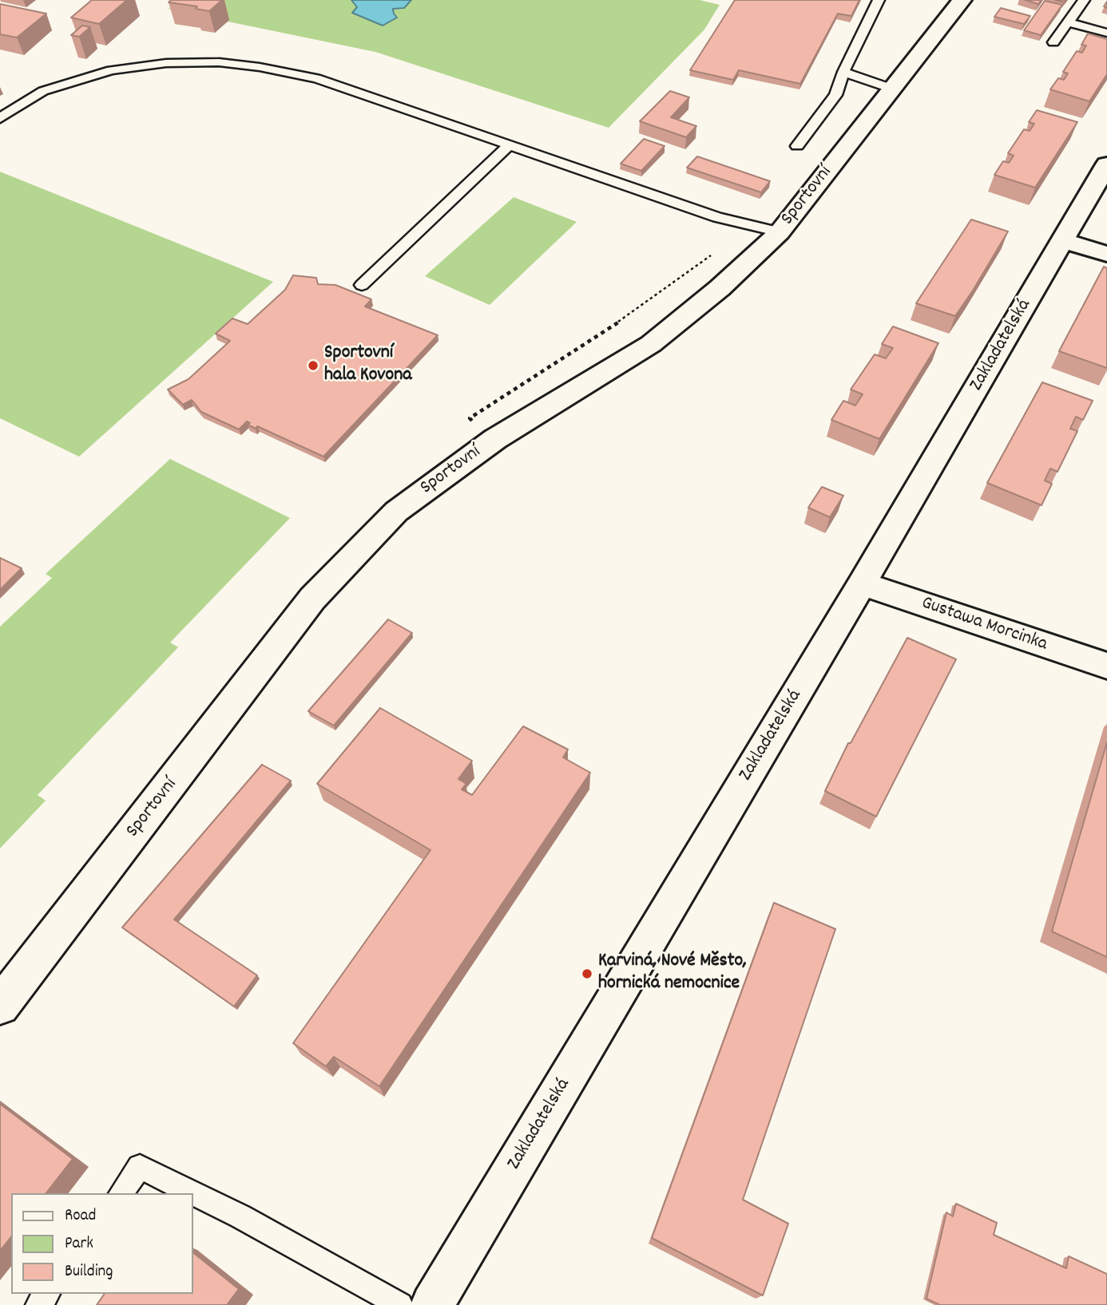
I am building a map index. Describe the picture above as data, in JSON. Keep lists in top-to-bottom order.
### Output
{
  "streets": {
    "street": ["Sportovní", "Zakladatelská", "Gustawa Morcinka"]
  },
  "crossings": [
    ["Zakladatelská", "Gustawa Morcinka"]
  ],
  "places": ["Sportovní hala Kovona", "Karviná, Nové Město, hornická nemocnice"],
  "legend": ["Road", "Park", "Building"]
}
